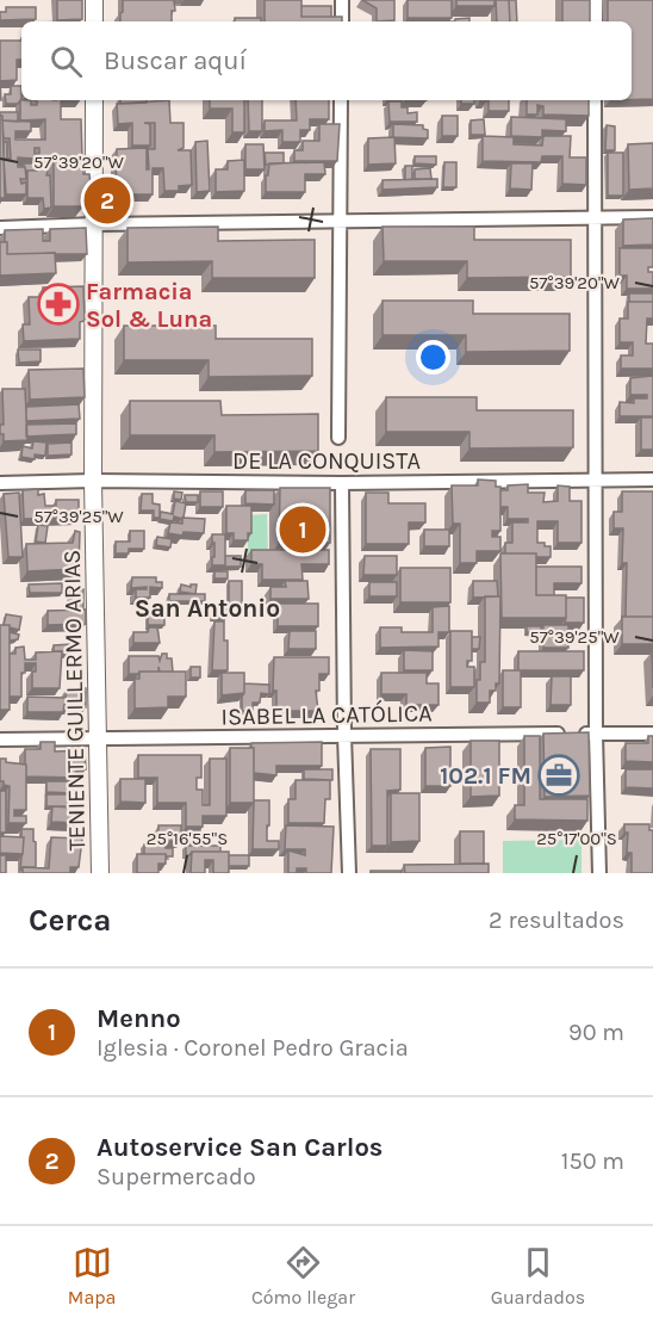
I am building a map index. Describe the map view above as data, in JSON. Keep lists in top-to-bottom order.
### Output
{
  "streets": {
    "street": ["DE LA CONQUISTA", "TENIENTE GUILLERMO ARIAS", "ISABEL LA CATÓLICA"]
  },
  "crossings": [
    ["DE LA CONQUISTA", "TENIENTE GUILLERMO ARIAS"],
    ["TENIENTE GUILLERMO ARIAS", "ISABEL LA CATÓLICA"]
  ],
  "districts": ["San Antonio"],
  "places": {
    "pharmacy": ["Farmacia Sol & Luna"],
    "office": ["102.1 FM"]
  },
  "page": {
    "search": "Buscar aquí",
    "pins": ["2", "1"],
    "heading": ["Cerca", "2 resultados"],
    "list": [
      {
        "mark": "1",
        "name": "Menno",
        "note": "Iglesia · Coronel Pedro Gracia",
        "value": "90 m"
      },
      {
        "mark": "2",
        "name": "Autoservice San Carlos",
        "note": "Supermercado",
        "value": "150 m"
      }
    ],
    "nav": ["Mapa", "Cómo llegar", "Guardados"]
  },
  "coordinates": [
    "57°39'20\"W",
    "57°39'25\"W",
    "25°16'55\"S",
    "25°17'00\"S"
  ]
}
